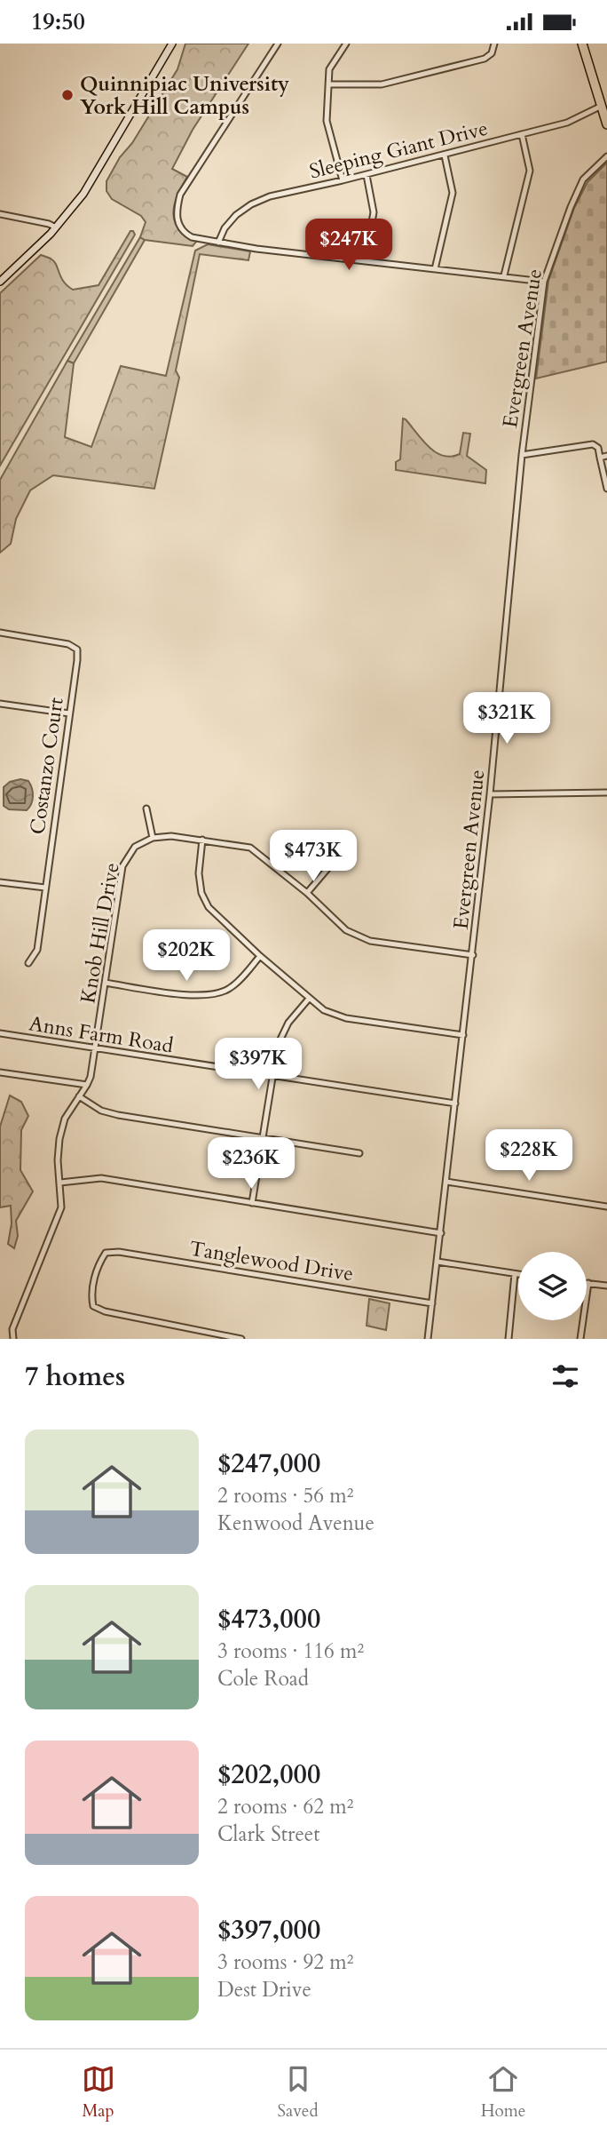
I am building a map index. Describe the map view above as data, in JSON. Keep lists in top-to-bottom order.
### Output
{
  "streets": {
    "street": [
      "Sleeping Giant Drive",
      "Evergreen Avenue",
      "Costanzo Court",
      "Knob Hill Drive",
      "Anns Farm Road",
      "Tanglewood Drive"
    ]
  },
  "crossings": [
    ["Evergreen Avenue", "Anns Farm Road"],
    ["Evergreen Avenue", "Tanglewood Drive"],
    ["Knob Hill Drive", "Anns Farm Road"]
  ],
  "places": ["Quinnipiac University York Hill Campus"],
  "page": {
    "status": "19:50",
    "price": [
      "$247K",
      "$321K",
      "$473K",
      "$202K",
      "$397K",
      "$228K",
      "$236K"
    ],
    "heading": "7 homes",
    "list": [
      {
        "name": "$247,000",
        "note": "2 rooms · 56 m² · Kenwood Avenue"
      },
      {
        "name": "$473,000",
        "note": "3 rooms · 116 m² · Cole Road"
      },
      {
        "name": "$202,000",
        "note": "2 rooms · 62 m² · Clark Street"
      },
      {
        "name": "$397,000",
        "note": "3 rooms · 92 m² · Dest Drive"
      }
    ],
    "tabs": ["Map", "Saved", "Home"]
  }
}
